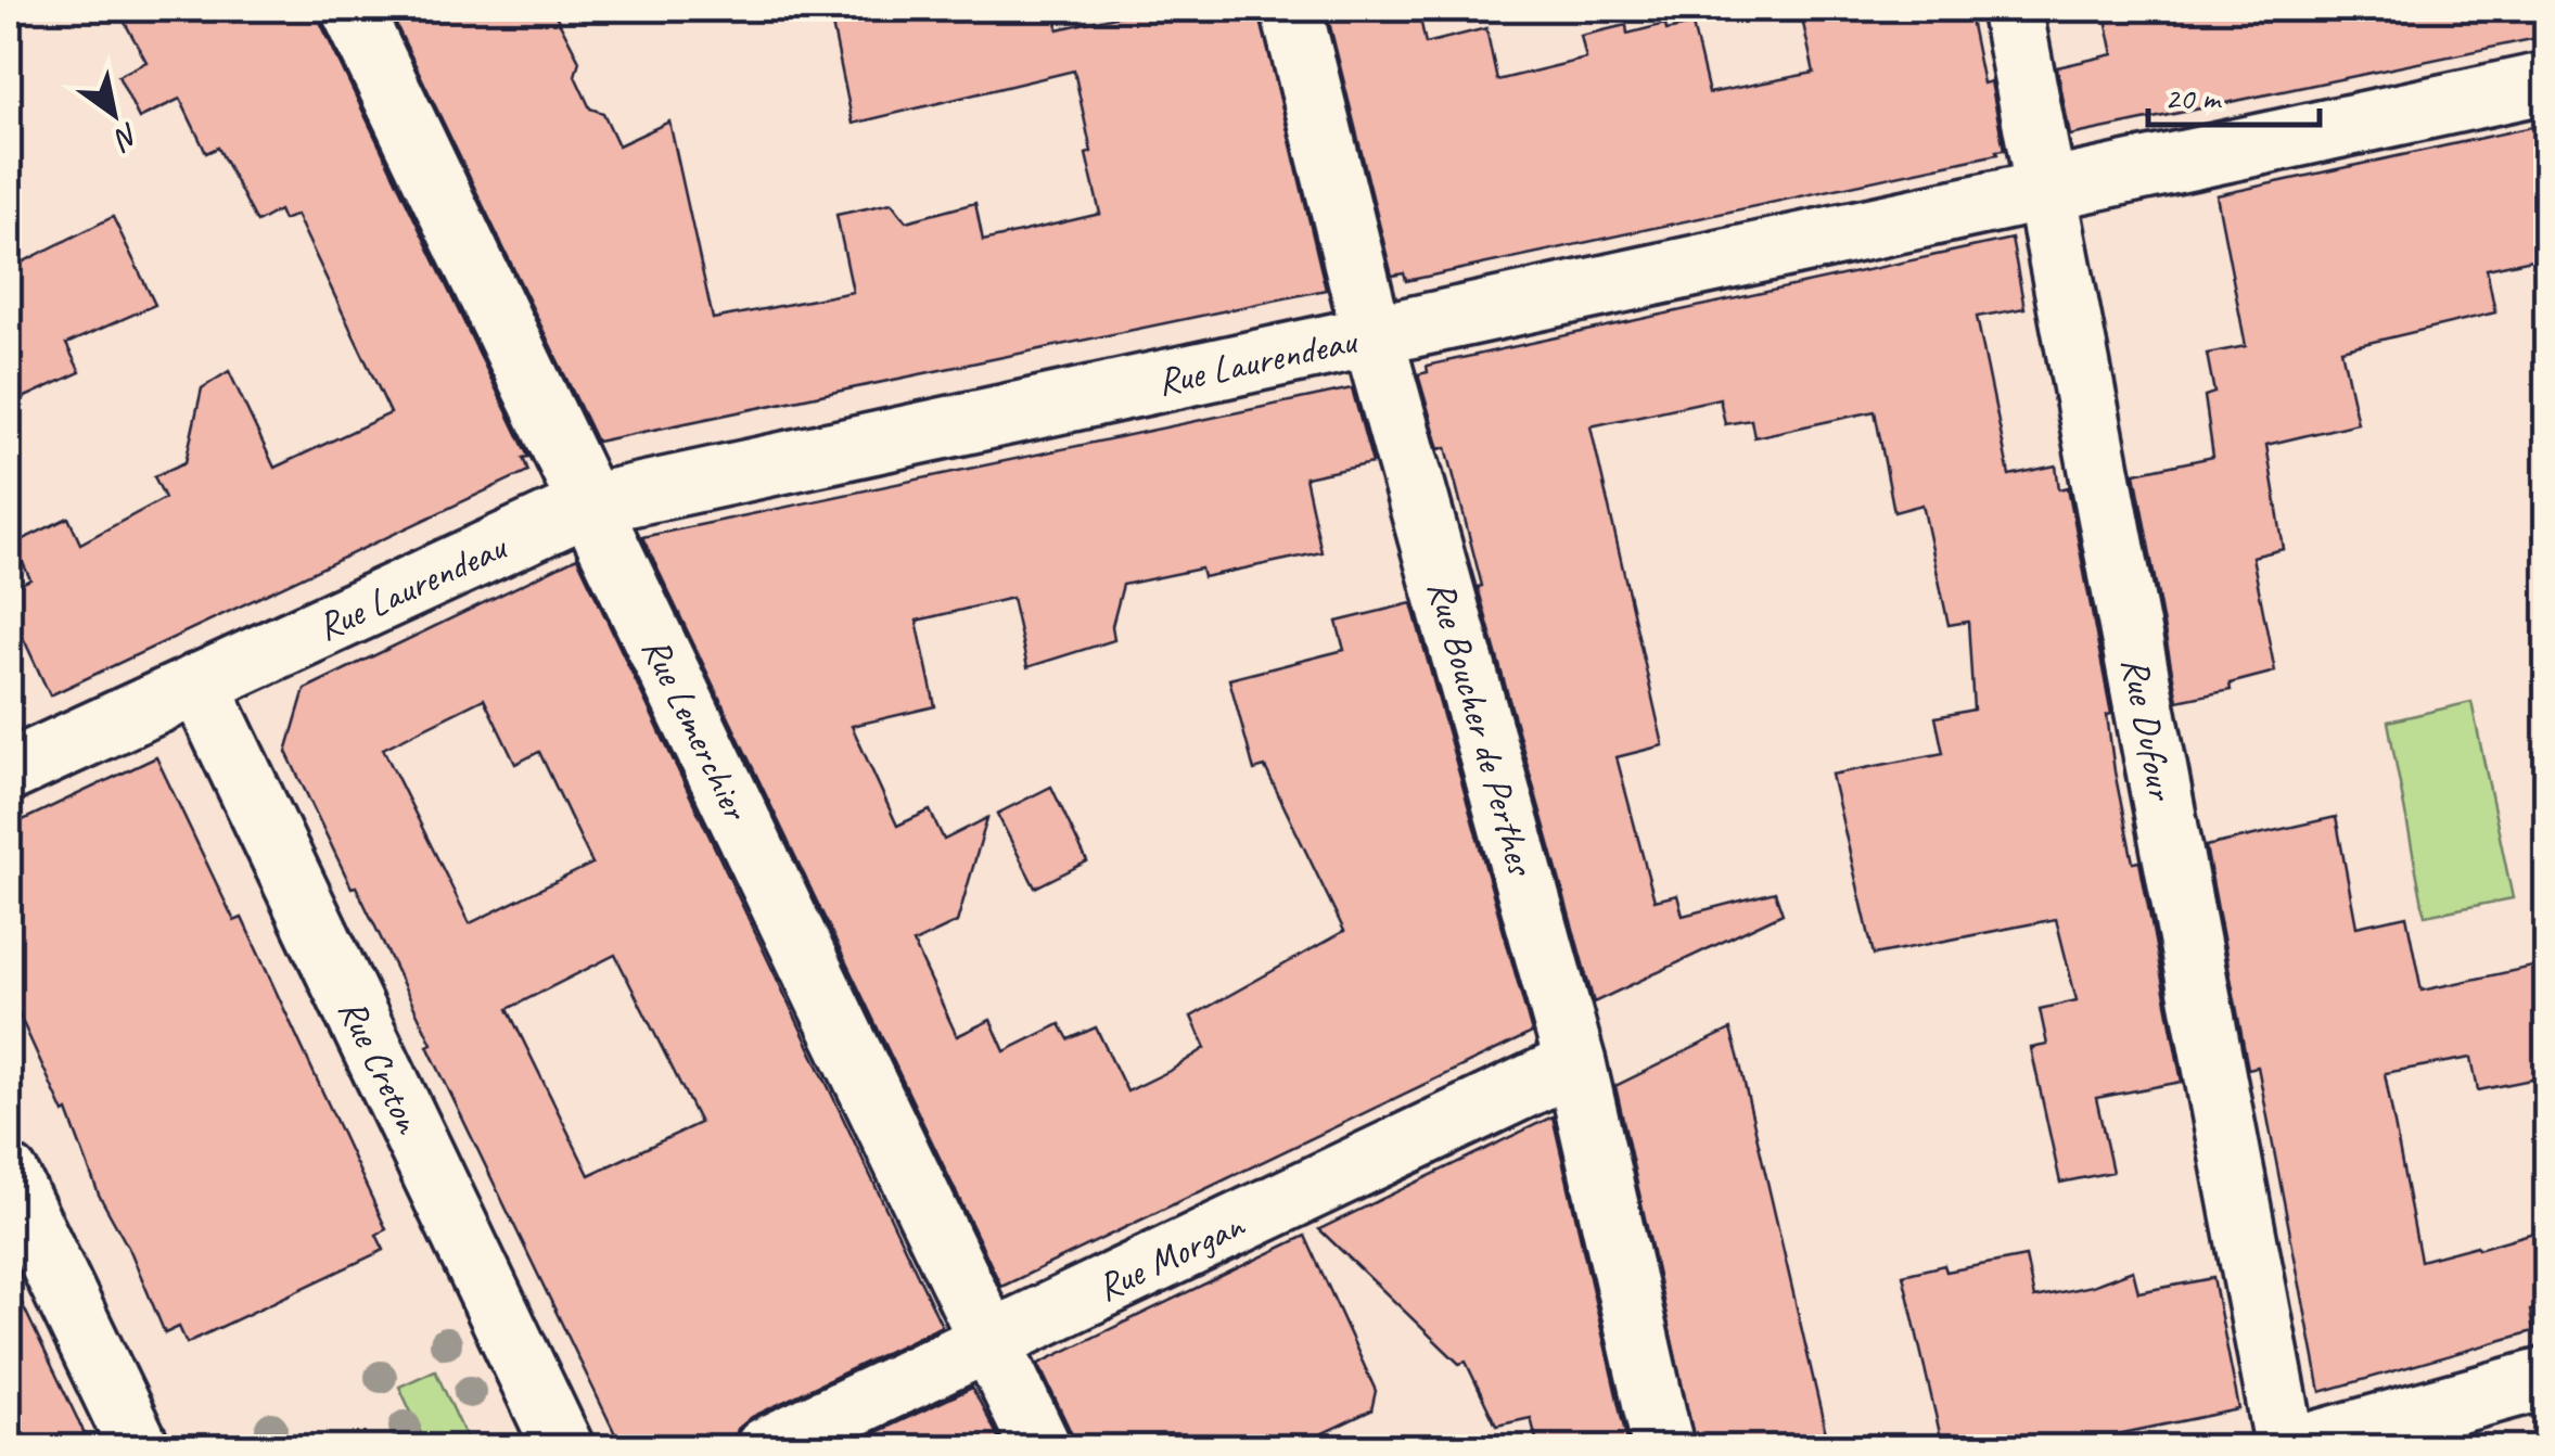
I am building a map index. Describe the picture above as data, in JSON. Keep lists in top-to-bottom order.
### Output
{
  "streets": {
    "street": [
      "Rue Laurendeau",
      "Rue Lemerchier",
      "Rue Boucher de Perthes",
      "Rue Dufour",
      "Rue Creton",
      "Rue Morgan"
    ]
  },
  "crossings": [
    ["Rue Laurendeau", "Rue Lemerchier"],
    ["Rue Laurendeau", "Rue Boucher de Perthes"],
    ["Rue Laurendeau", "Rue Dufour"],
    ["Rue Laurendeau", "Rue Creton"],
    ["Rue Lemerchier", "Rue Morgan"],
    ["Rue Boucher de Perthes", "Rue Morgan"]
  ],
  "scale_bar": "20 m",
  "north": "bottom right"
}
